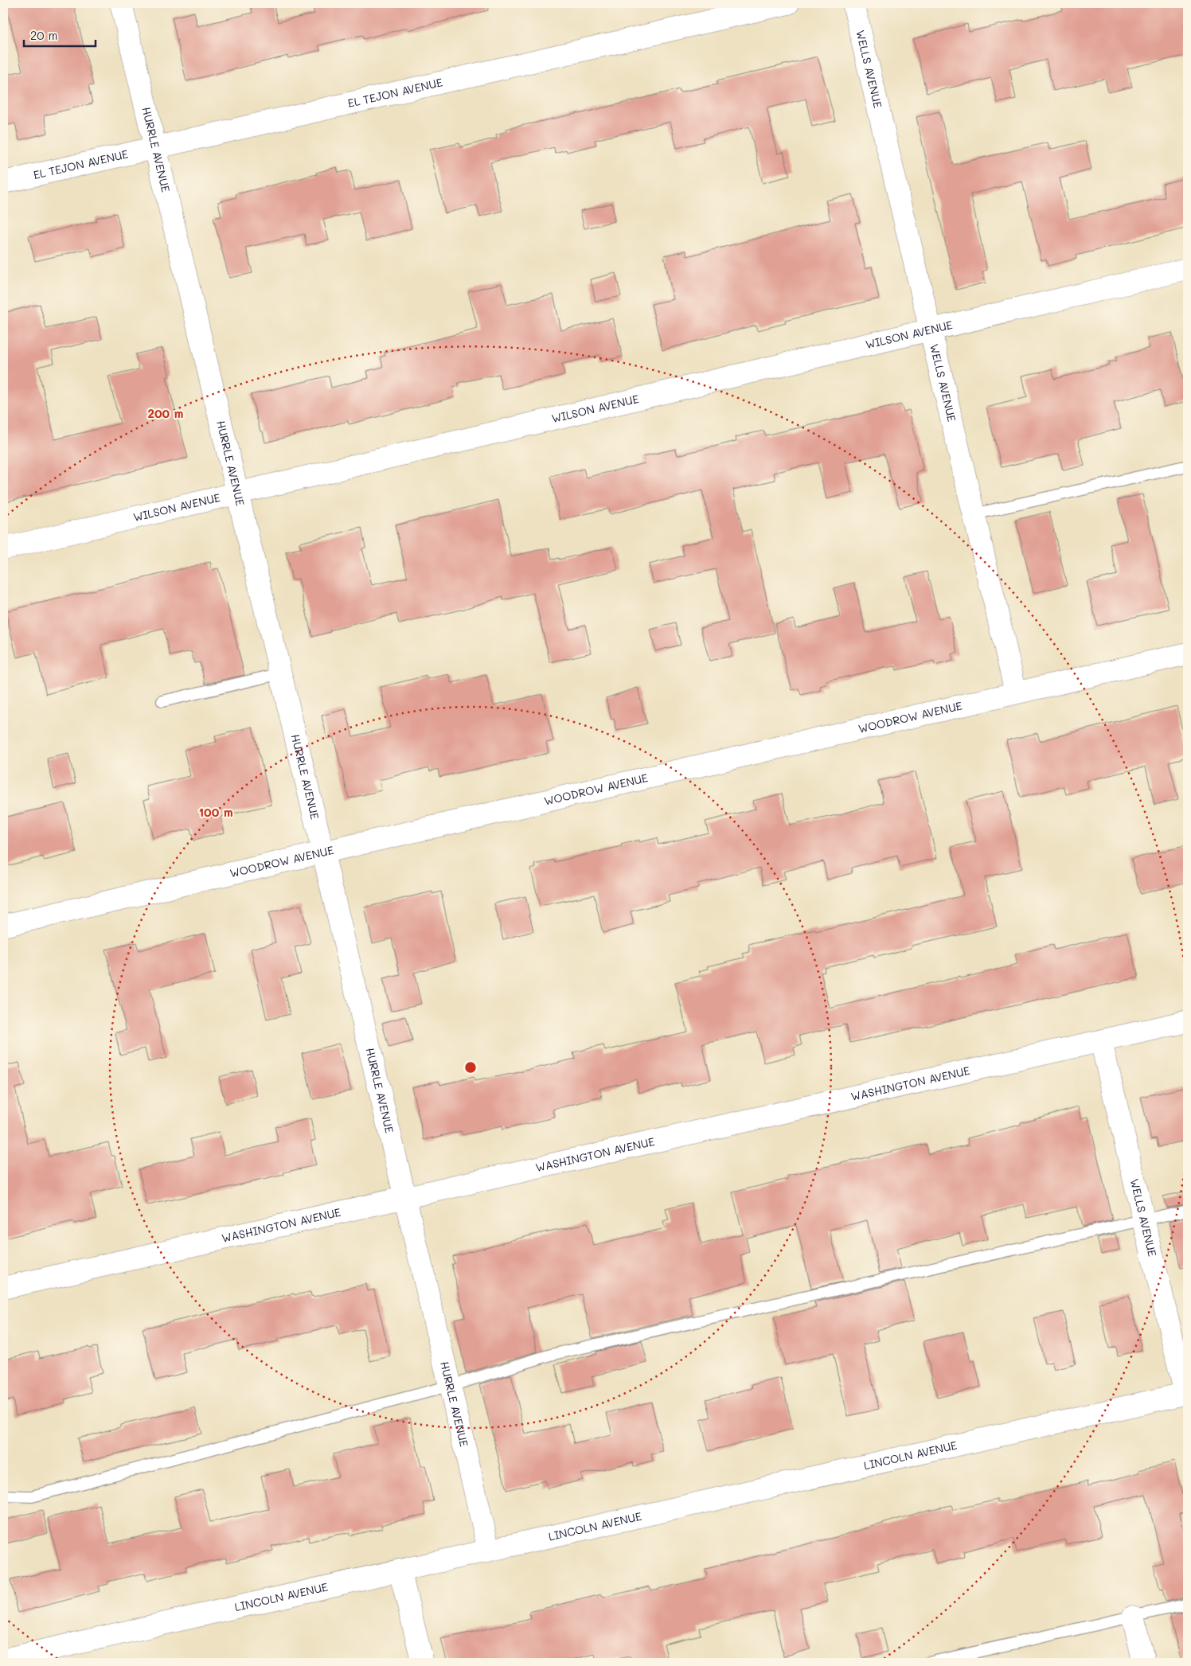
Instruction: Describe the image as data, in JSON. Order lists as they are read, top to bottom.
{
  "streets": {
    "street": [
      "WELLS AVENUE",
      "EL TEJON AVENUE",
      "HURRLE AVENUE",
      "WILSON AVENUE",
      "WOODROW AVENUE",
      "WASHINGTON AVENUE",
      "LINCOLN AVENUE"
    ]
  },
  "crossings": [
    ["WELLS AVENUE", "WILSON AVENUE"],
    ["WELLS AVENUE", "WOODROW AVENUE"],
    ["WELLS AVENUE", "WASHINGTON AVENUE"],
    ["WELLS AVENUE", "LINCOLN AVENUE"],
    ["EL TEJON AVENUE", "HURRLE AVENUE"],
    ["HURRLE AVENUE", "WILSON AVENUE"],
    ["HURRLE AVENUE", "WOODROW AVENUE"],
    ["HURRLE AVENUE", "WASHINGTON AVENUE"],
    ["HURRLE AVENUE", "LINCOLN AVENUE"]
  ],
  "scale_bar": "20 m",
  "rings": ["200 m", "100 m"]
}
